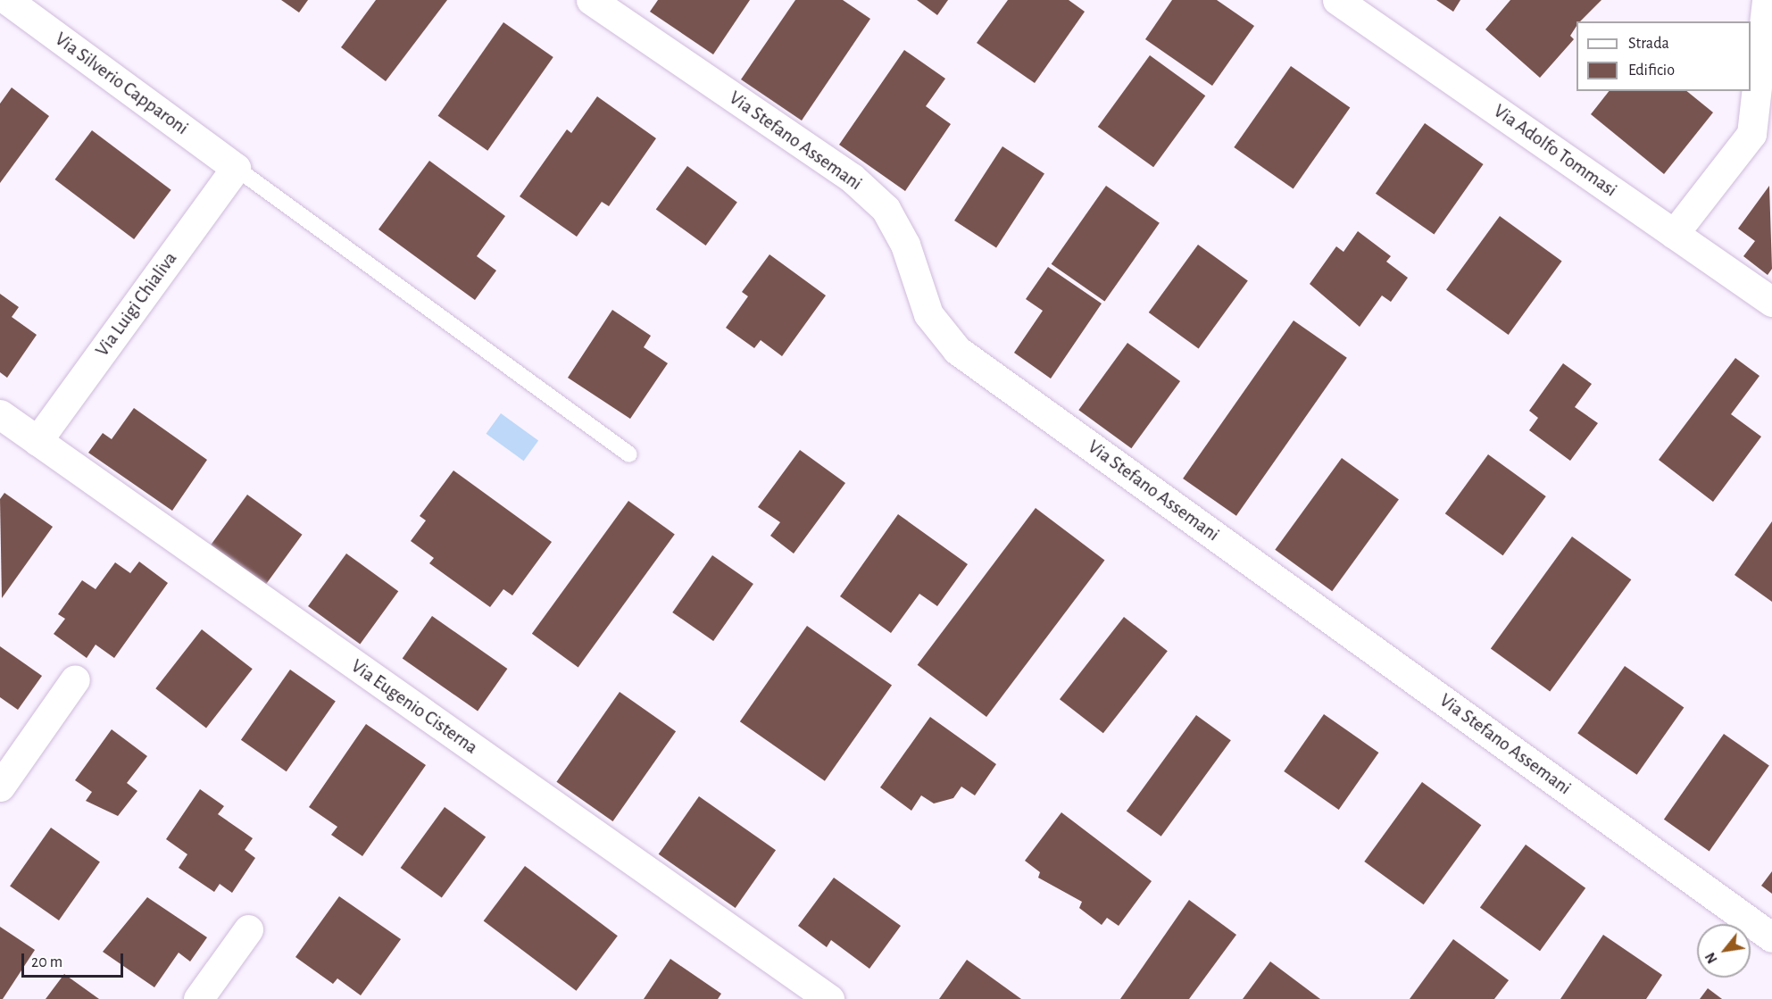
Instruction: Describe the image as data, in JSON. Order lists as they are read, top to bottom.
{
  "streets": {
    "street": [
      "Via Silverio Capparoni",
      "Via Stefano Assemani",
      "Via Adolfo Tommasi",
      "Via Luigi Chialiva",
      "Via Eugenio Cisterna"
    ]
  },
  "crossings": [
    ["Via Silverio Capparoni", "Via Luigi Chialiva"],
    ["Via Luigi Chialiva", "Via Eugenio Cisterna"]
  ],
  "legend": ["Strada", "Edificio"],
  "scale_bar": "20 m",
  "north": "bottom left"
}
